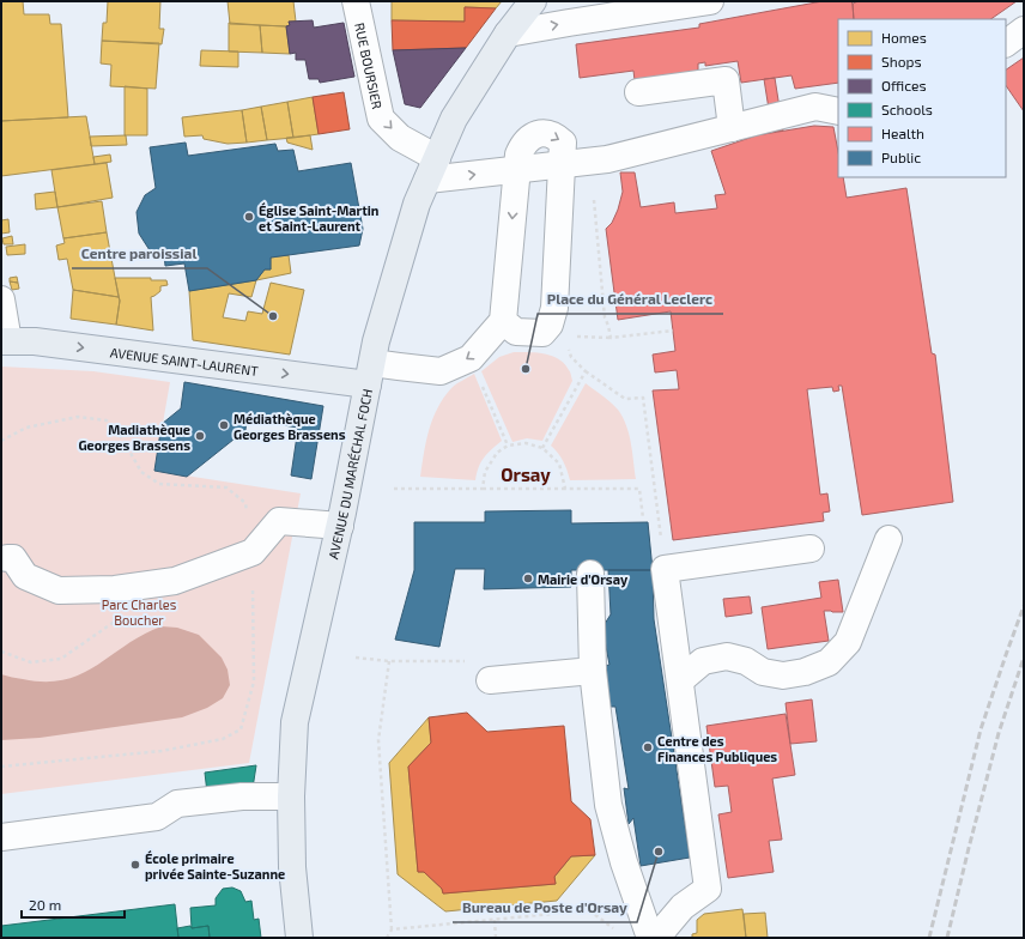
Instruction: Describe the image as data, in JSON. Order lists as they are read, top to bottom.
{
  "streets": {
    "main road": ["AVENUE SAINT-LAURENT", "AVENUE DU MARÉCHAL FOCH"],
    "street": ["RUE BOURSIER"]
  },
  "crossings": [
    ["RUE BOURSIER", "AVENUE DU MARÉCHAL FOCH"],
    ["AVENUE SAINT-LAURENT", "AVENUE DU MARÉCHAL FOCH"]
  ],
  "one_way": ["RUE BOURSIER", "AVENUE SAINT-LAURENT"],
  "districts": ["Orsay"],
  "parks": ["Parc Charles Boucher"],
  "places": [
    "Église Saint-Martin et Saint-Laurent",
    "Centre paroissial",
    "Place du Général Leclerc",
    "Médiathèque Georges Brassens",
    "Madiathèque Georges Brassens",
    "Mairie d'Orsay",
    "Centre des Finances Publiques",
    "Bureau de Poste d'Orsay",
    "École primaire privée Sainte-Suzanne"
  ],
  "legend": [
    "Homes",
    "Shops",
    "Offices",
    "Schools",
    "Health",
    "Public"
  ],
  "scale_bar": "20 m"
}
